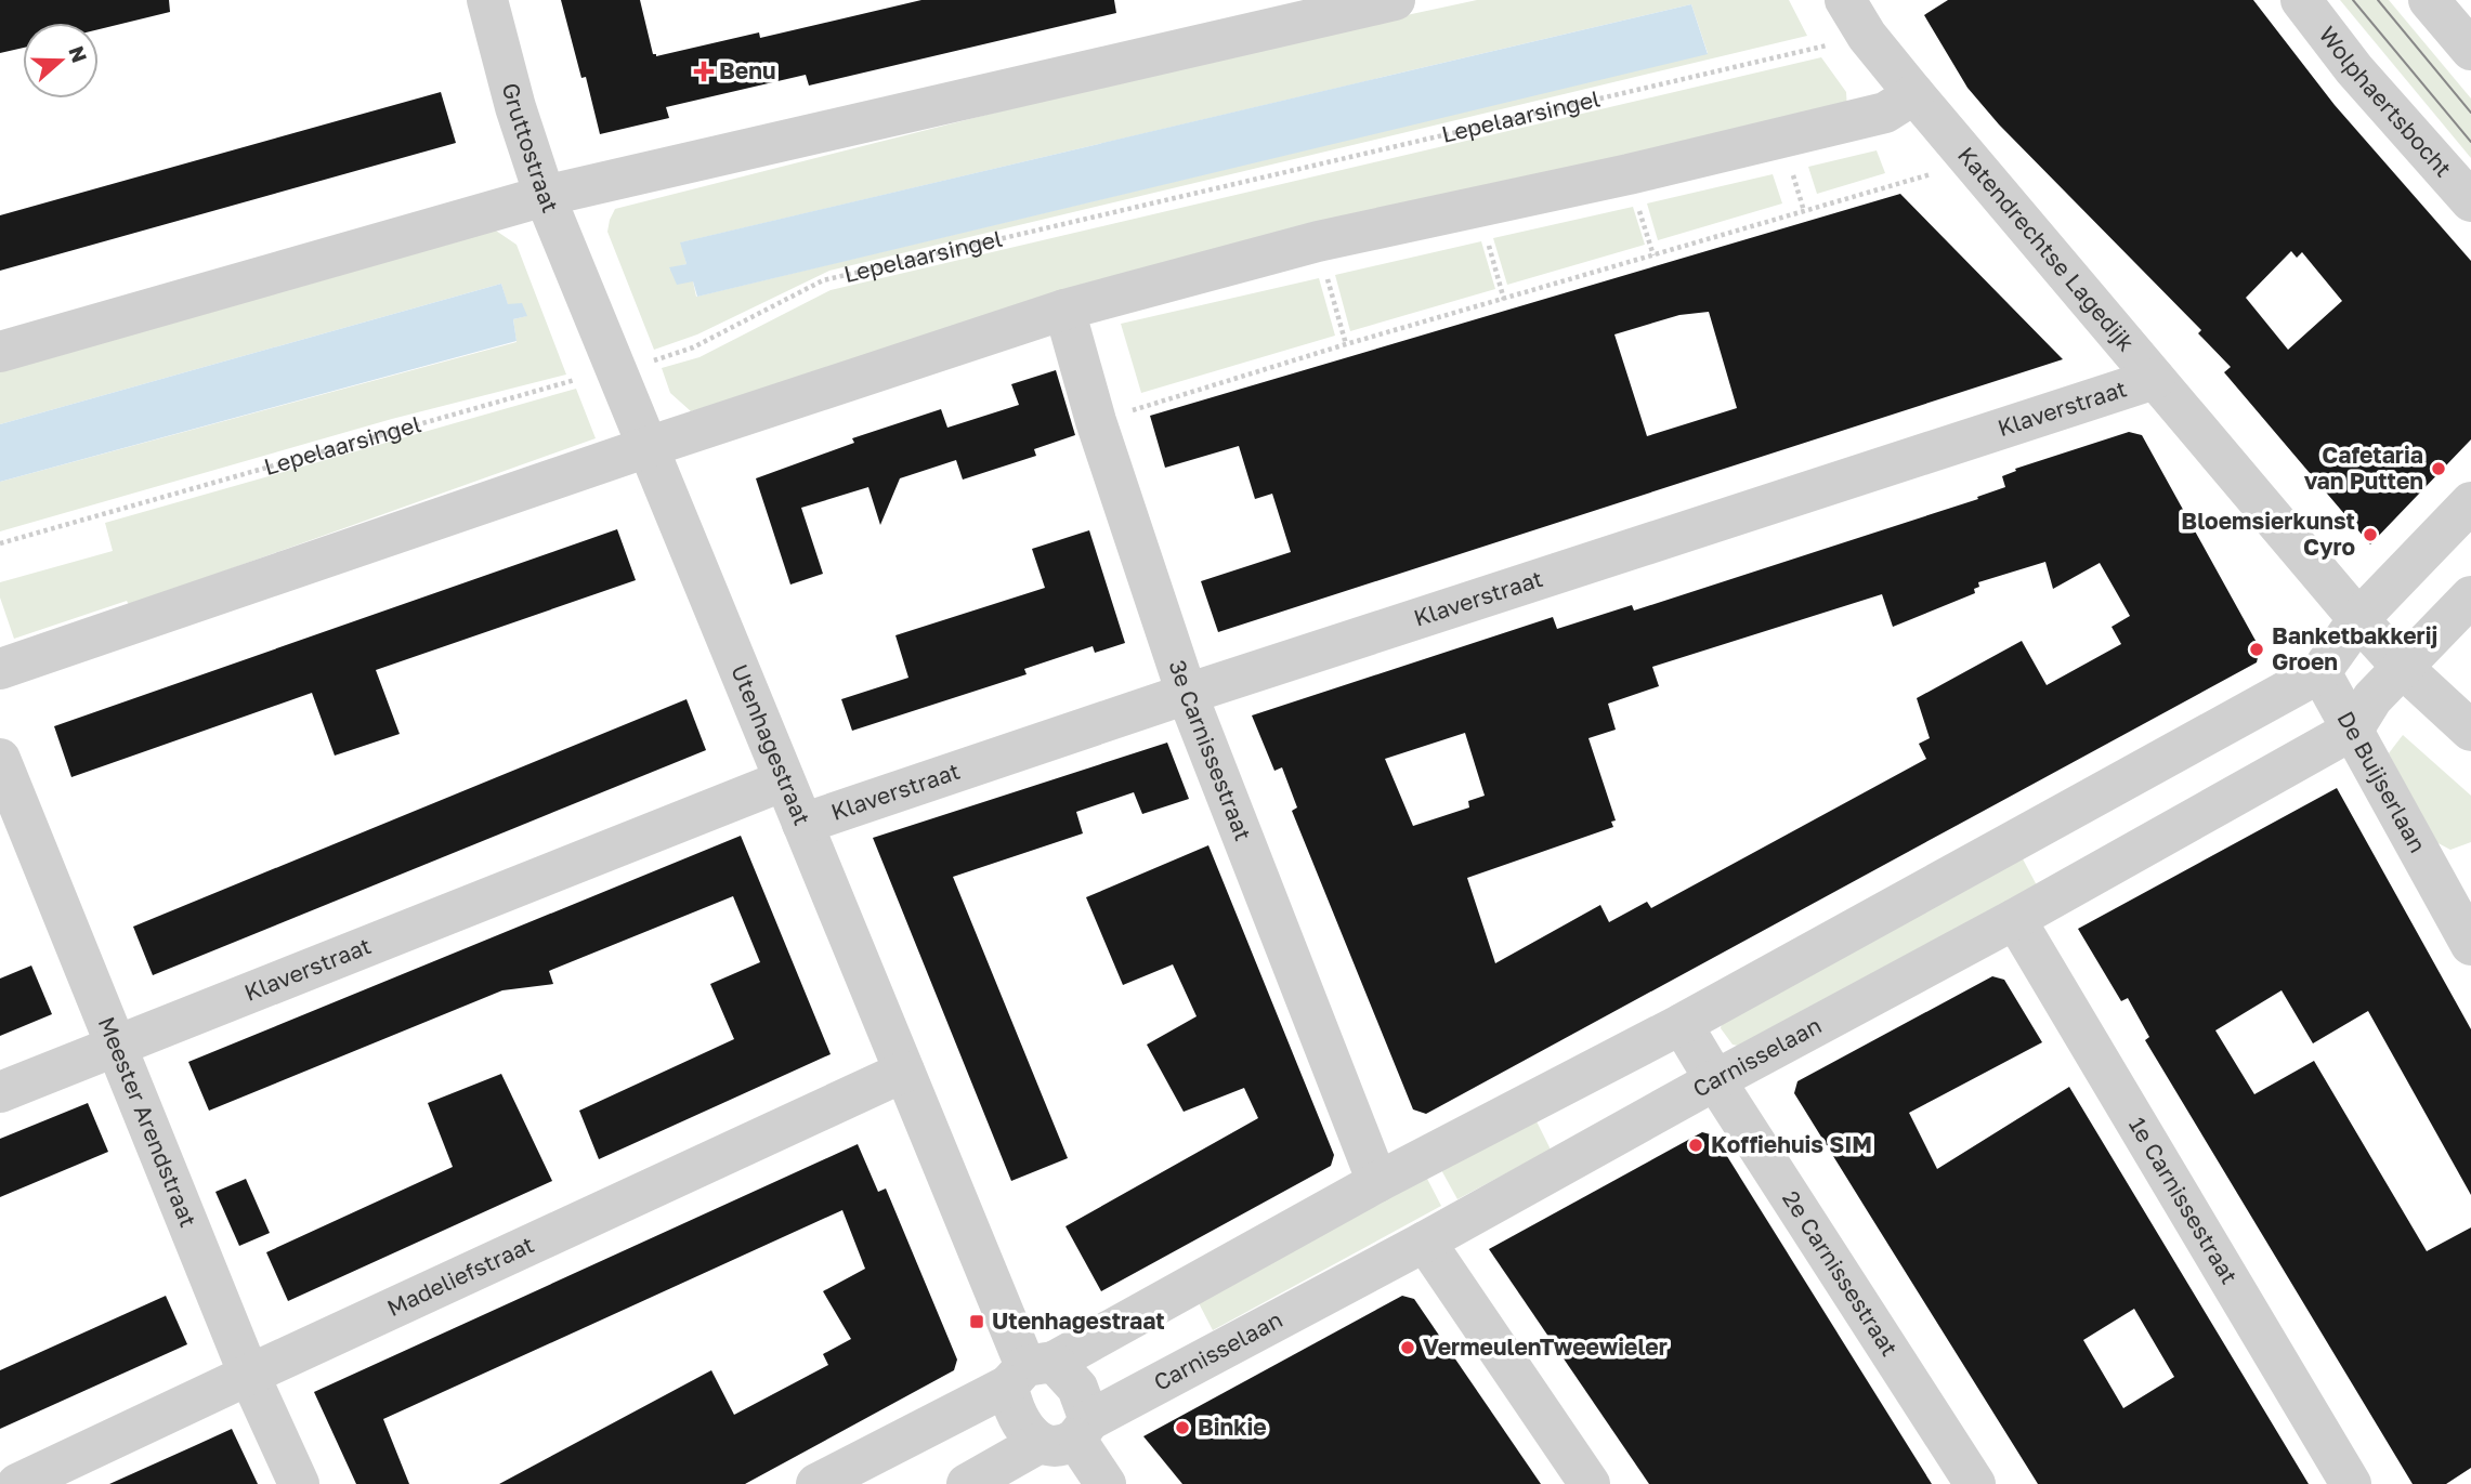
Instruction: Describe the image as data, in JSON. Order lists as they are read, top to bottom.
{
  "streets": {
    "street": [
      "Wolphaertsbocht",
      "Gruttostraat",
      "Katendrechtse Lagedijk",
      "Klaverstraat",
      "Utenhagestraat",
      "3e Carnissestraat",
      "De Buijserlaan",
      "Carnisselaan",
      "Meester Arendstraat",
      "1e Carnissestraat",
      "2e Carnissestraat",
      "Madeliefstraat"
    ],
    "path": ["Lepelaarsingel"]
  },
  "crossings": [
    ["Lepelaarsingel", "Katendrechtse Lagedijk"],
    ["Lepelaarsingel", "Utenhagestraat"],
    ["Gruttostraat", "Utenhagestraat"],
    ["Katendrechtse Lagedijk", "Klaverstraat"],
    ["Katendrechtse Lagedijk", "Carnisselaan"],
    ["Klaverstraat", "Utenhagestraat"],
    ["Klaverstraat", "3e Carnissestraat"],
    ["Klaverstraat", "Meester Arendstraat"],
    ["Utenhagestraat", "Madeliefstraat"],
    ["De Buijserlaan", "Carnisselaan"],
    ["Carnisselaan", "1e Carnissestraat"],
    ["Carnisselaan", "2e Carnissestraat"],
    ["Meester Arendstraat", "Madeliefstraat"]
  ],
  "places": {
    "health": ["Benu"],
    "other": [
      "Cafetaria van Putten",
      "Bloemsierkunst Cyro",
      "Banketbakkerij Groen",
      "Koffiehuis SIM",
      "VermeulenTweewieler",
      "Binkie"
    ],
    "transit": ["Utenhagestraat"]
  },
  "north": "right"
}
